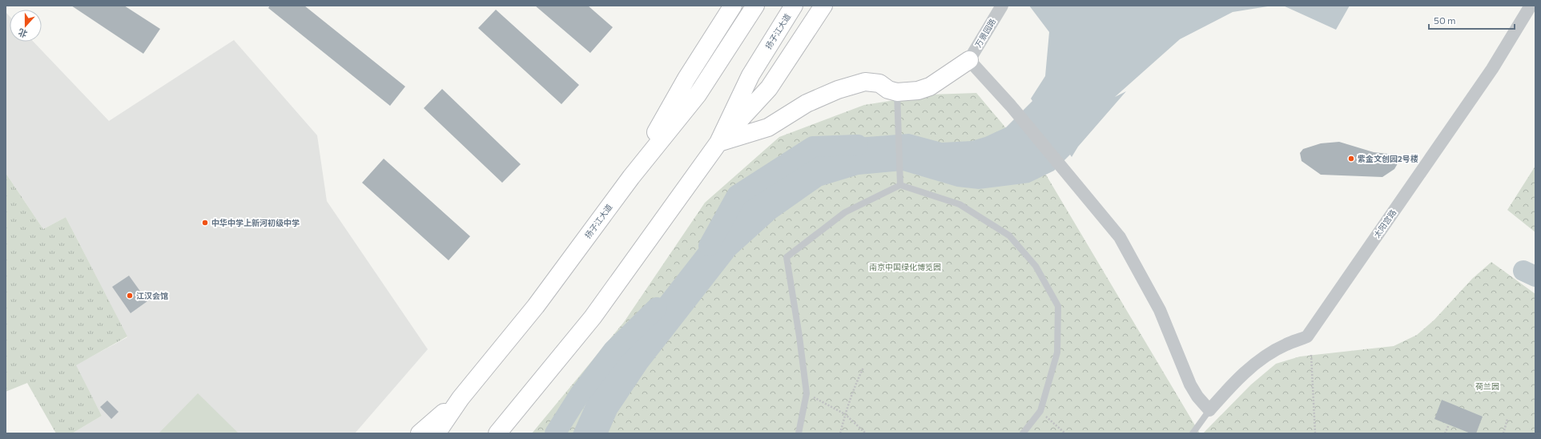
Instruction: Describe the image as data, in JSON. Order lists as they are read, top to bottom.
{
  "streets": {
    "highway": ["扬子江大道"],
    "street": ["万景园路", "太阳宫路"]
  },
  "parks": ["南京中国绿化博览园", "荷兰园"],
  "places": ["紫金文创园2号楼", "中华中学上新河初级中学", "江汉会馆"],
  "scale_bar": "50 m",
  "north": "bottom"
}
